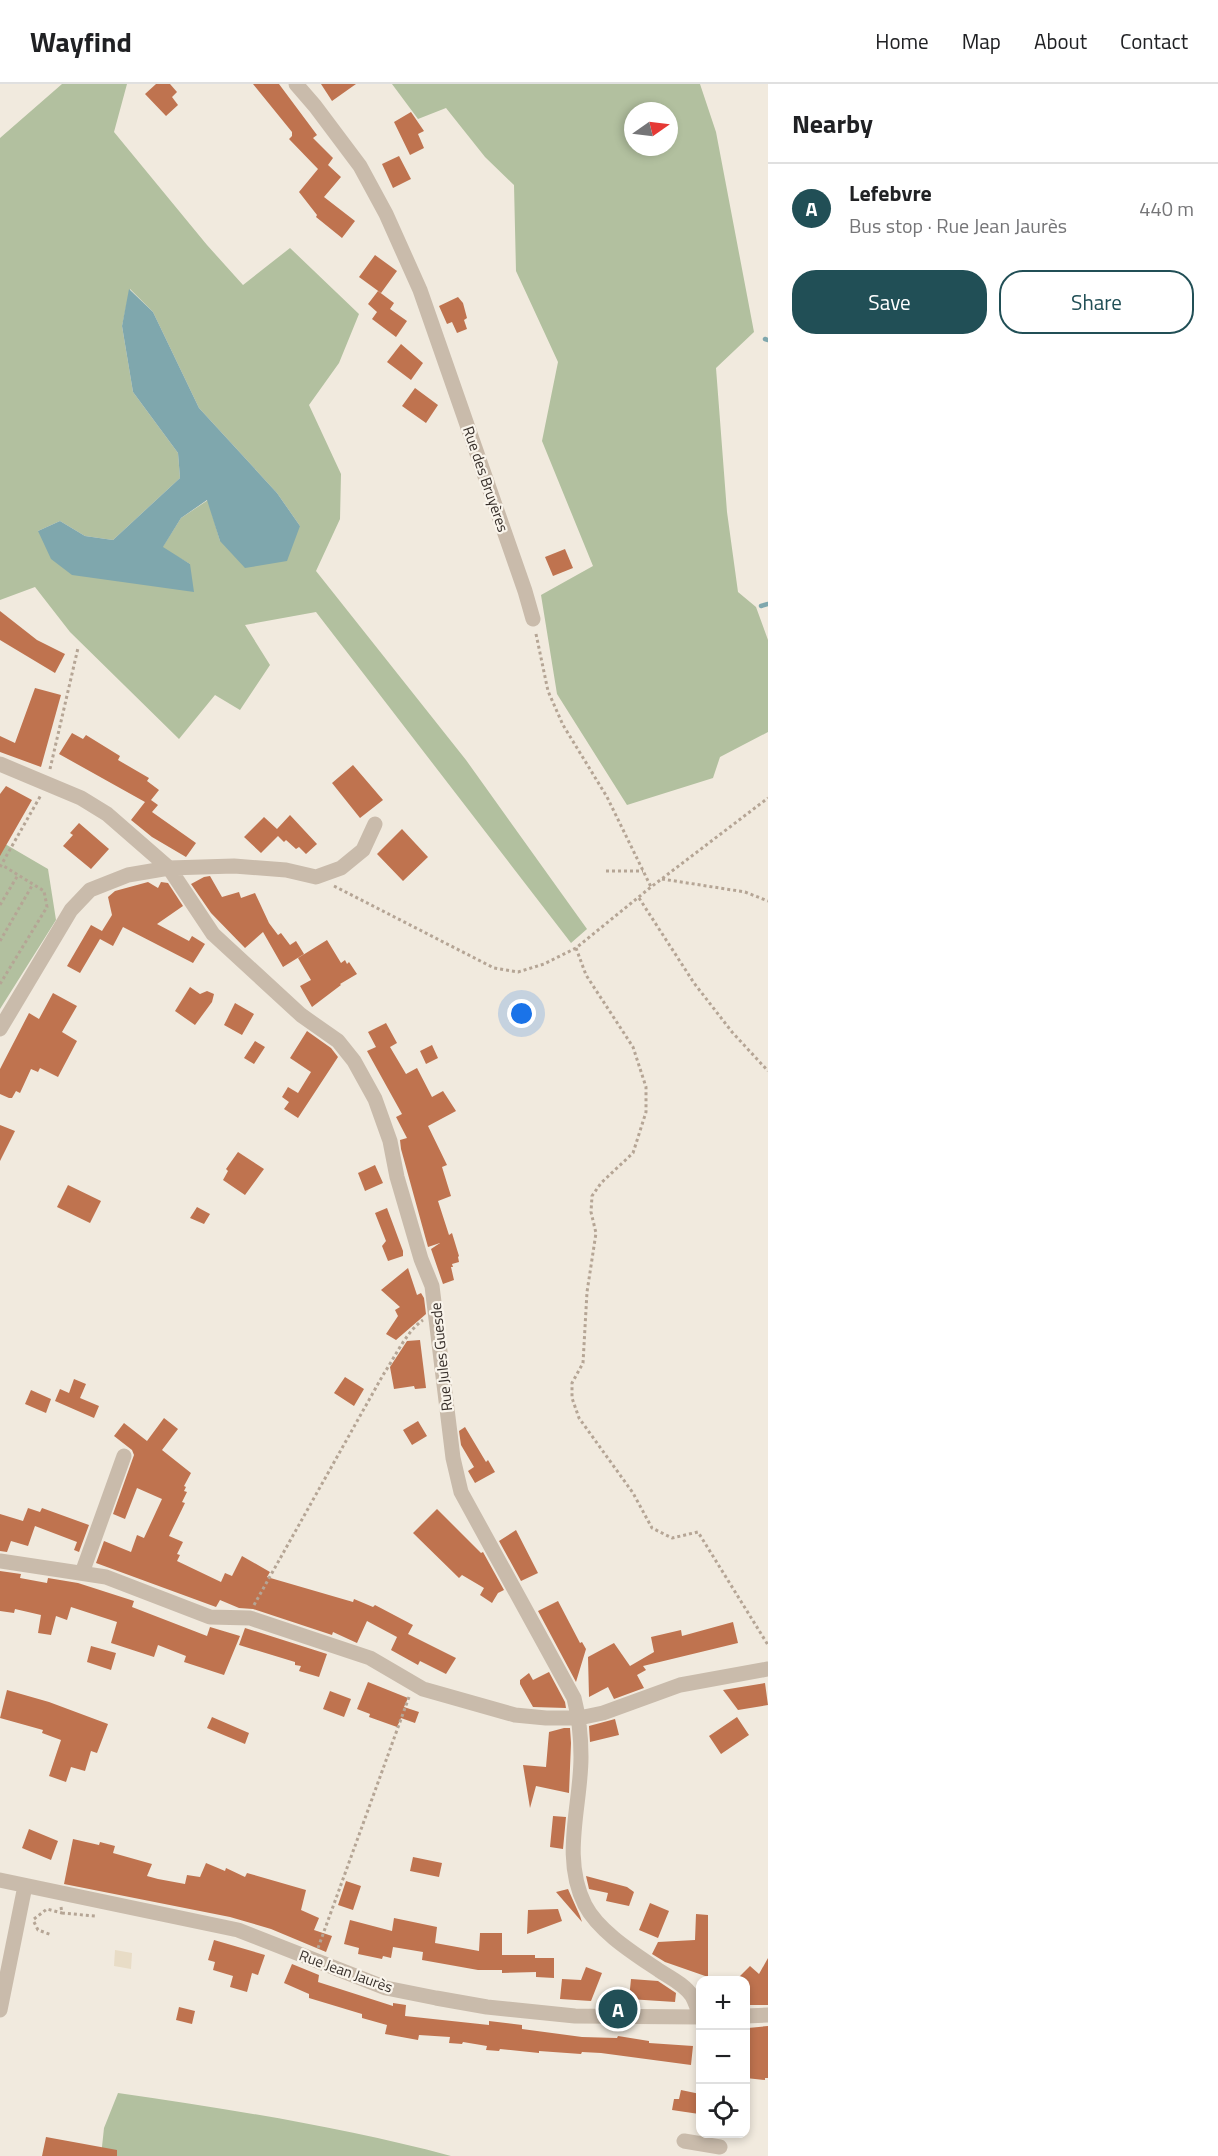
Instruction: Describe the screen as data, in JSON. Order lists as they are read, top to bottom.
{
  "streets": {
    "street": ["Rue des Bruyères", "Rue Jules Guesde", "Rue Jean Jaurès"]
  },
  "north": "right",
  "page": {
    "header": "Wayfind",
    "nav": [
      "Home",
      "Map",
      "About",
      "Contact"
    ],
    "heading": "Nearby",
    "list": [
      {
        "mark": "A",
        "name": "Lefebvre",
        "note": "Bus stop · Rue Jean Jaurès",
        "value": "440 m"
      }
    ],
    "buttons": ["Save", "Share"],
    "map_buttons": ["+", "−"],
    "pins": "A"
  }
}
